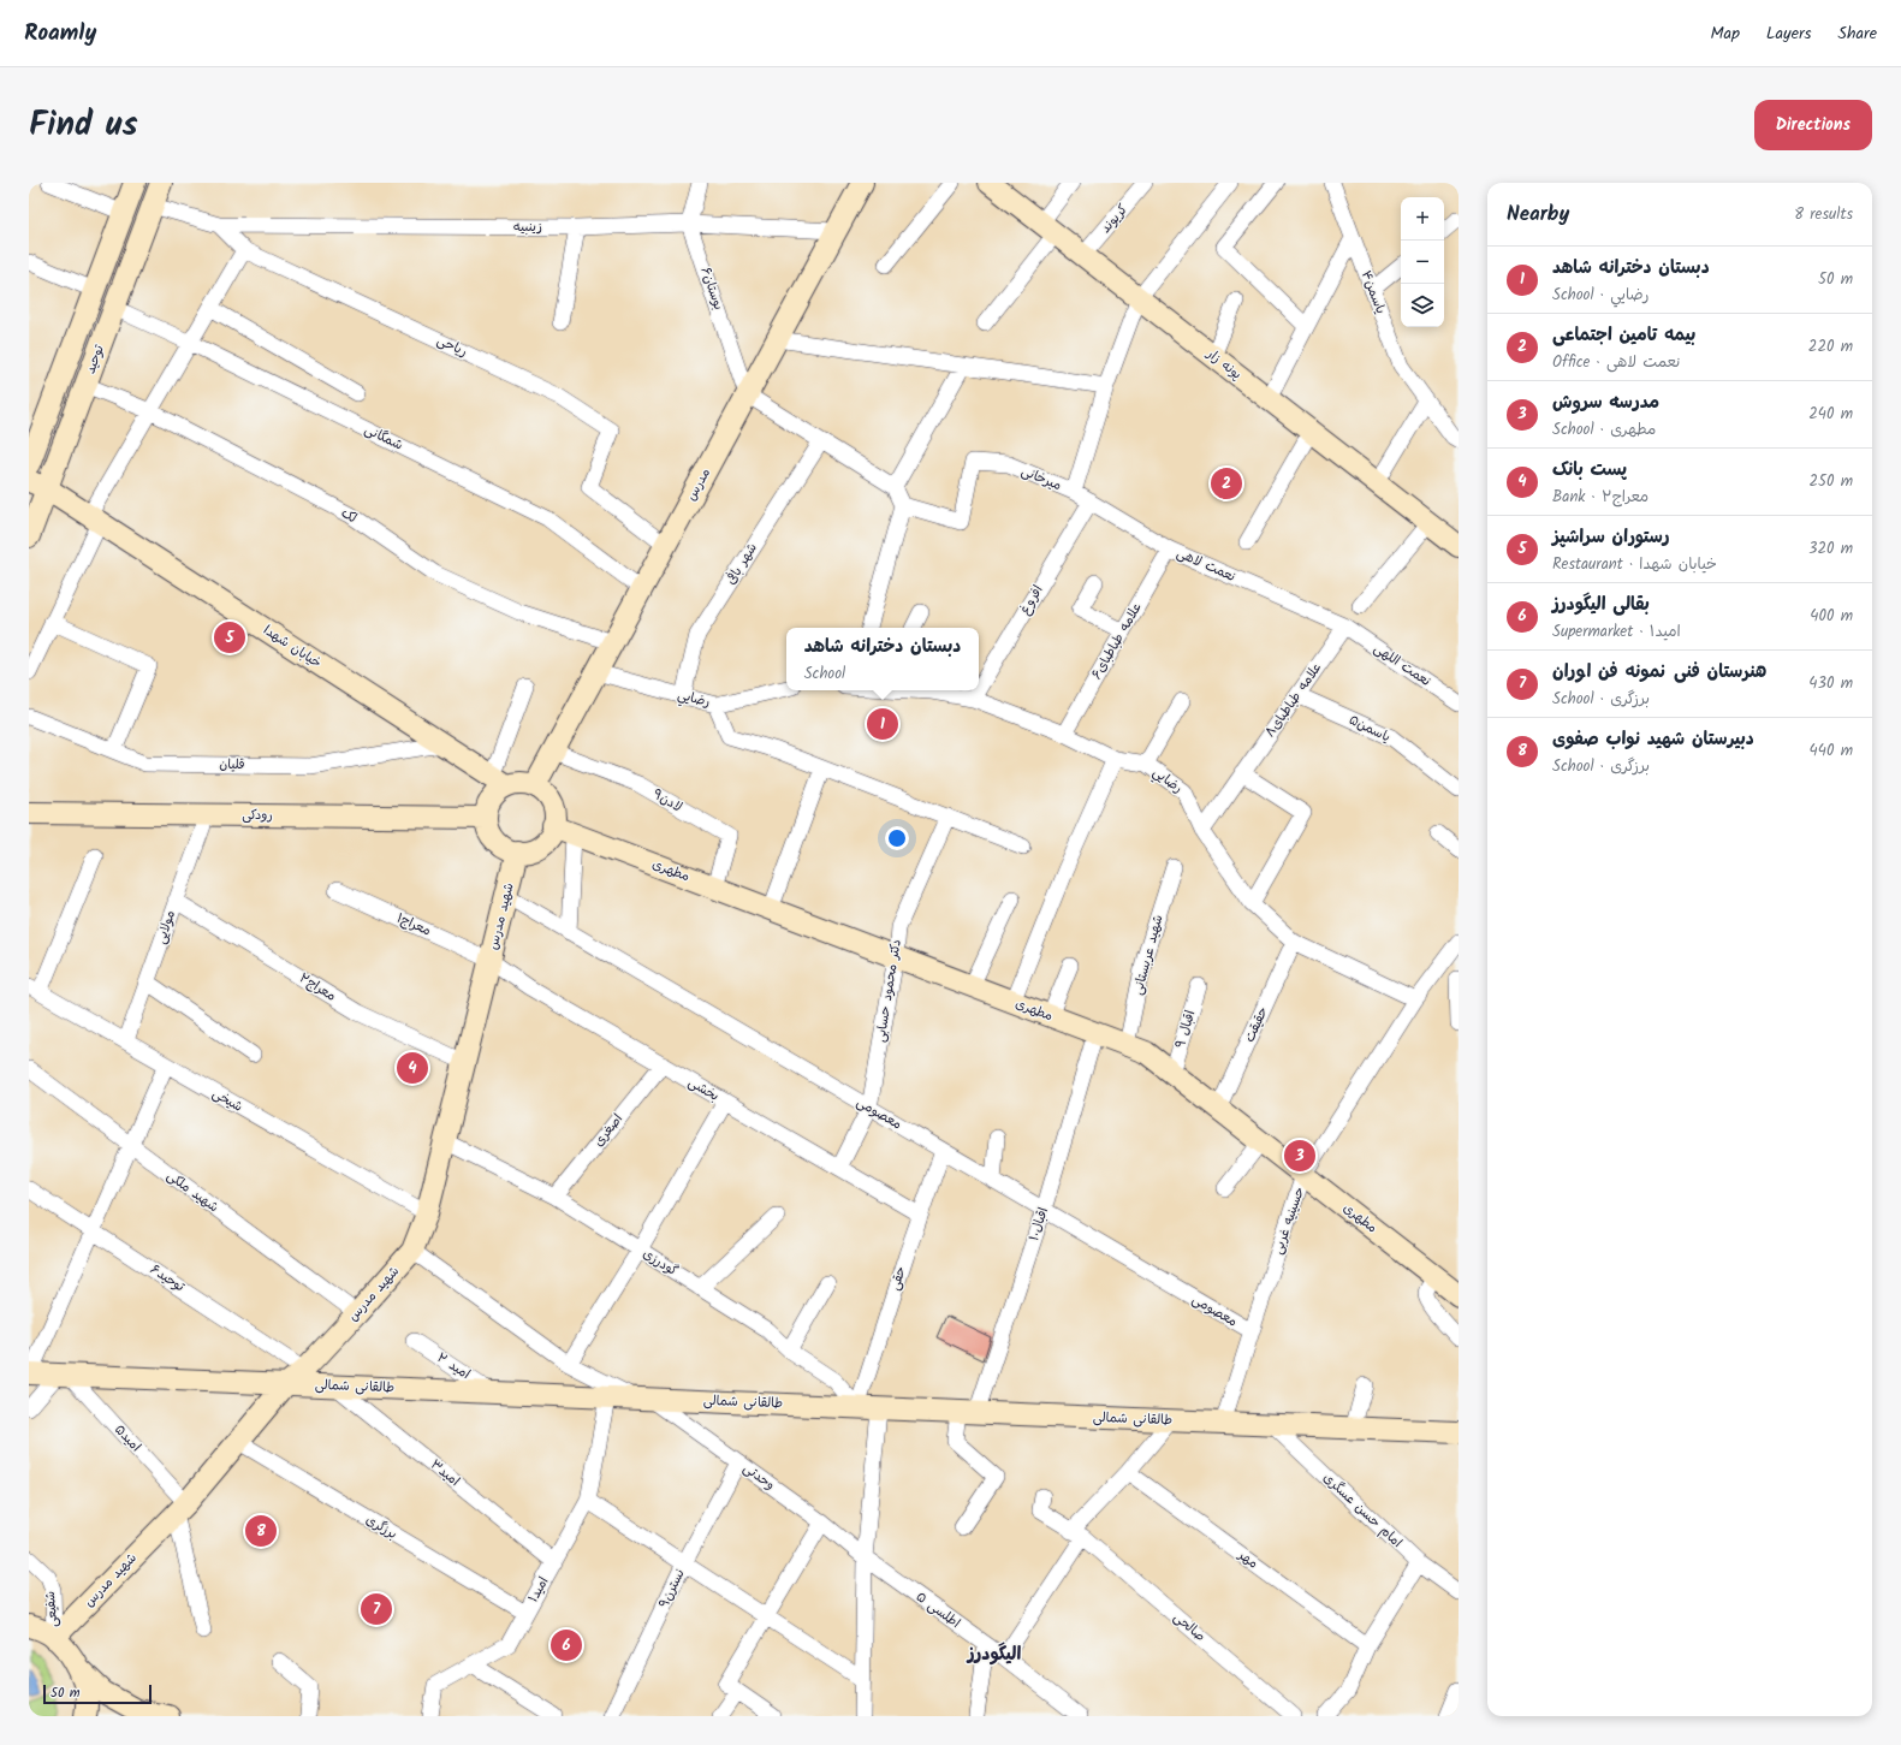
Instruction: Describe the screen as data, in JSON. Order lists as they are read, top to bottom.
{
  "streets": {
    "street": [
      "کریوند",
      "زینبیه",
      "بوستان۶",
      "یاسمن۴",
      "ریاحی",
      "توحید",
      "پونه زار",
      "شمگانی",
      "میرخانی",
      "مدرس",
      "لک",
      "شهر بافی",
      "نعمت لاهی",
      "افروغ",
      "علامه طباطبای۶",
      "خیابان شهدا",
      "نعمت اللهی",
      "رضایي",
      "علامه طباطبای۸",
      "یاسمن۵",
      "قلیان",
      "لادن۹",
      "رودکی",
      "مطهری",
      "شهید مدرس",
      "معراج۱",
      "مولایی",
      "شهید عربستانی",
      "معراج۲",
      "دکتر محمود حسابی",
      "حقیقت",
      "اقبال ۹",
      "بخشی",
      "شیخی",
      "معصومی",
      "اصغری",
      "شهید ملکی",
      "حسینیه غربی",
      "اقبال۱۰",
      "گودرزی",
      "توحید۶",
      "حقی",
      "امید ۲",
      "طالقانی شمالی",
      "امید۵",
      "امید۳",
      "وحدتی",
      "امام حسن عسگری",
      "برزگری",
      "مهر",
      "نسترن۹",
      "امید۱",
      "شفیعی",
      "اطلسی ۵",
      "صالحی"
    ]
  },
  "crossings": [
    ["کریوند", "پونه زار"],
    ["زینبیه", "بوستان۶"],
    ["زینبیه", "ریاحی"],
    ["زینبیه", "مدرس"],
    ["بوستان۶", "مدرس"],
    ["ریاحی", "توحید"],
    ["ریاحی", "مدرس"],
    ["توحید", "شمگانی"],
    ["توحید", "لک"],
    ["توحید", "خیابان شهدا"],
    ["پونه زار", "میرخانی"],
    ["شمگانی", "مدرس"],
    ["میرخانی", "نعمت لاهی"],
    ["مدرس", "لک"],
    ["مدرس", "خیابان شهدا"],
    ["مدرس", "رضایي"],
    ["مدرس", "لادن۹"],
    ["مدرس", "رودکی"],
    ["مدرس", "مطهری"],
    ["مدرس", "شهید مدرس"],
    ["شهر بافی", "رضایي"],
    ["نعمت لاهی", "افروغ"],
    ["نعمت لاهی", "علامه طباطبای۶"],
    ["نعمت لاهی", "نعمت اللهی"],
    ["نعمت لاهی", "علامه طباطبای۸"],
    ["افروغ", "رضایي"],
    ["علامه طباطبای۶", "رضایي"],
    ["خیابان شهدا", "قلیان"],
    ["خیابان شهدا", "رودکی"],
    ["خیابان شهدا", "مطهری"],
    ["خیابان شهدا", "شهید مدرس"],
    ["نعمت اللهی", "علامه طباطبای۸"],
    ["رضایي", "علامه طباطبای۸"],
    ["رضایي", "حقیقت"],
    ["رضایي", "حسینیه غربی"],
    ["علامه طباطبای۸", "یاسمن۵"],
    ["لادن۹", "مطهری"],
    ["رودکی", "مطهری"],
    ["رودکی", "شهید مدرس"],
    ["رودکی", "مولایی"],
    ["مطهری", "شهید مدرس"],
    ["مطهری", "شهید عربستانی"],
    ["مطهری", "دکتر محمود حسابی"],
    ["مطهری", "حقیقت"],
    ["مطهری", "اقبال ۹"],
    ["مطهری", "حسینیه غربی"],
    ["مطهری", "اقبال۱۰"],
    ["شهید مدرس", "معراج۱"],
    ["شهید مدرس", "معراج۲"],
    ["شهید مدرس", "بخشی"],
    ["شهید مدرس", "شیخی"],
    ["شهید مدرس", "معصومی"],
    ["شهید مدرس", "شهید ملکی"],
    ["شهید مدرس", "گودرزی"],
    ["شهید مدرس", "توحید۶"],
    ["شهید مدرس", "طالقانی شمالی"],
    ["شهید مدرس", "امید۵"],
    ["شهید مدرس", "وحدتی"],
    ["شهید مدرس", "برزگری"],
    ["شهید مدرس", "شفیعی"],
    ["معراج۱", "بخشی"],
    ["مولایی", "معراج۲"],
    ["مولایی", "شیخی"],
    ["دکتر محمود حسابی", "بخشی"],
    ["دکتر محمود حسابی", "معصومی"],
    ["بخشی", "اصغری"],
    ["بخشی", "حقی"],
    ["معصومی", "حسینیه غربی"],
    ["معصومی", "اقبال۱۰"],
    ["معصومی", "حقی"],
    ["اصغری", "گودرزی"],
    ["حسینیه غربی", "طالقانی شمالی"],
    ["اقبال۱۰", "طالقانی شمالی"],
    ["گودرزی", "حقی"],
    ["گودرزی", "طالقانی شمالی"],
    ["حقی", "طالقانی شمالی"],
    ["امید ۲", "طالقانی شمالی"],
    ["طالقانی شمالی", "امید۵"],
    ["طالقانی شمالی", "امید۳"],
    ["طالقانی شمالی", "وحدتی"],
    ["طالقانی شمالی", "امام حسن عسگری"],
    ["طالقانی شمالی", "امید۱"],
    ["امید۳", "امید۱"],
    ["وحدتی", "نسترن۹"],
    ["وحدتی", "اطلسی ۵"],
    ["برزگری", "امید۱"]
  ],
  "districts": ["الیگودرز"],
  "scale_bar": "50 m",
  "page": {
    "header": "Roamly",
    "nav": ["Map", "Layers", "Share"],
    "title": "Find us",
    "buttons": "Directions",
    "heading": ["Nearby", "8 results"],
    "map_buttons": ["+", "−"],
    "list": [
      {
        "mark": "1",
        "name": "دبستان دخترانه شاهد",
        "note": "School · رضایي",
        "value": "50 m"
      },
      {
        "mark": "2",
        "name": "بیمه تامین اجتماعی",
        "note": "Office · نعمت لاهی",
        "value": "220 m"
      },
      {
        "mark": "3",
        "name": "مدرسه سروش",
        "note": "School · مطهری",
        "value": "240 m"
      },
      {
        "mark": "4",
        "name": "پست بانک",
        "note": "Bank · معراج۲",
        "value": "250 m"
      },
      {
        "mark": "5",
        "name": "رستوران سراشپز",
        "note": "Restaurant · خیابان شهدا",
        "value": "320 m"
      },
      {
        "mark": "6",
        "name": "بقالی الیگودرز",
        "note": "Supermarket · امید۱",
        "value": "400 m"
      },
      {
        "mark": "7",
        "name": "هنرستان فنی نمونه فن اوران",
        "note": "School · برزگری",
        "value": "430 m"
      },
      {
        "mark": "8",
        "name": "دبیرستان شهید نواب صفوی",
        "note": "School · برزگری",
        "value": "440 m"
      }
    ],
    "pins": [
      "2",
      "5",
      "1",
      "4",
      "3",
      "8",
      "7",
      "6"
    ],
    "popup": ["دبستان دخترانه شاهد", "School"],
    "scale": "50 m"
  }
}
